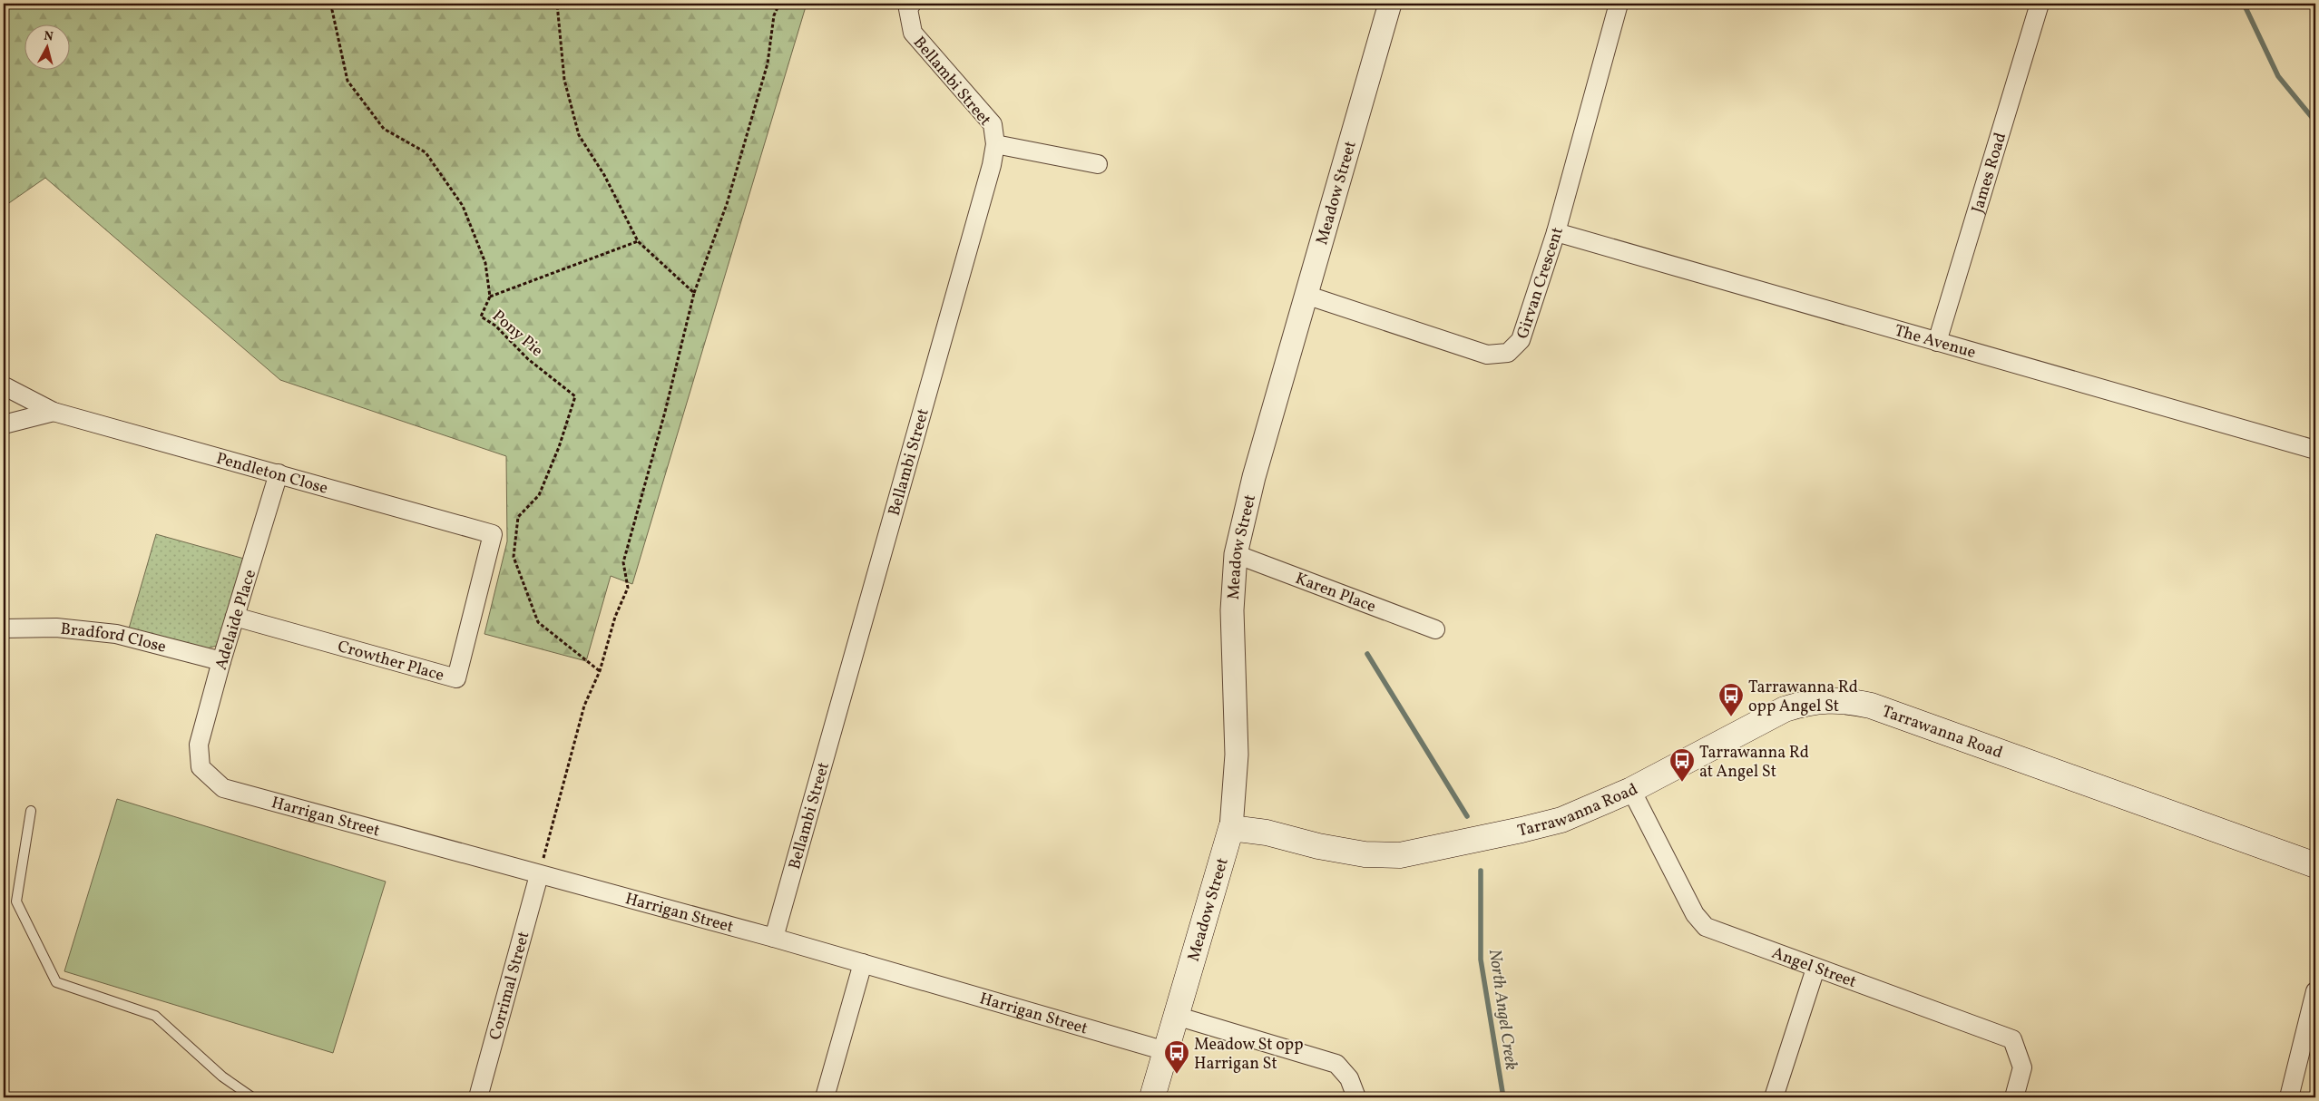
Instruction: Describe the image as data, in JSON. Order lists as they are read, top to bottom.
{
  "streets": {
    "main road": ["Meadow Street", "Tarrawanna Road"],
    "street": [
      "Bellambi Street",
      "James Road",
      "Girvan Crescent",
      "The Avenue",
      "Pendleton Close",
      "Karen Place",
      "Adelaide Place",
      "Bradford Close",
      "Crowther Place",
      "Harrigan Street",
      "Angel Street",
      "Corrimal Street"
    ],
    "path": ["Pony Pie"]
  },
  "crossings": [
    ["Bellambi Street", "Harrigan Street"],
    ["James Road", "The Avenue"],
    ["Meadow Street", "Girvan Crescent"],
    ["Meadow Street", "Karen Place"],
    ["Meadow Street", "Tarrawanna Road"],
    ["Meadow Street", "Harrigan Street"],
    ["Girvan Crescent", "The Avenue"],
    ["Pendleton Close", "Adelaide Place"],
    ["Pendleton Close", "Crowther Place"],
    ["Adelaide Place", "Bradford Close"],
    ["Adelaide Place", "Crowther Place"],
    ["Adelaide Place", "Harrigan Street"],
    ["Tarrawanna Road", "Angel Street"],
    ["Harrigan Street", "Corrimal Street"]
  ],
  "water": ["North Angel Creek"],
  "places": {
    "bus stop": ["Tarrawanna Rd opp Angel St", "Tarrawanna Rd at Angel St", "Meadow St opp Harrigan St"]
  },
  "north": "top"
}
